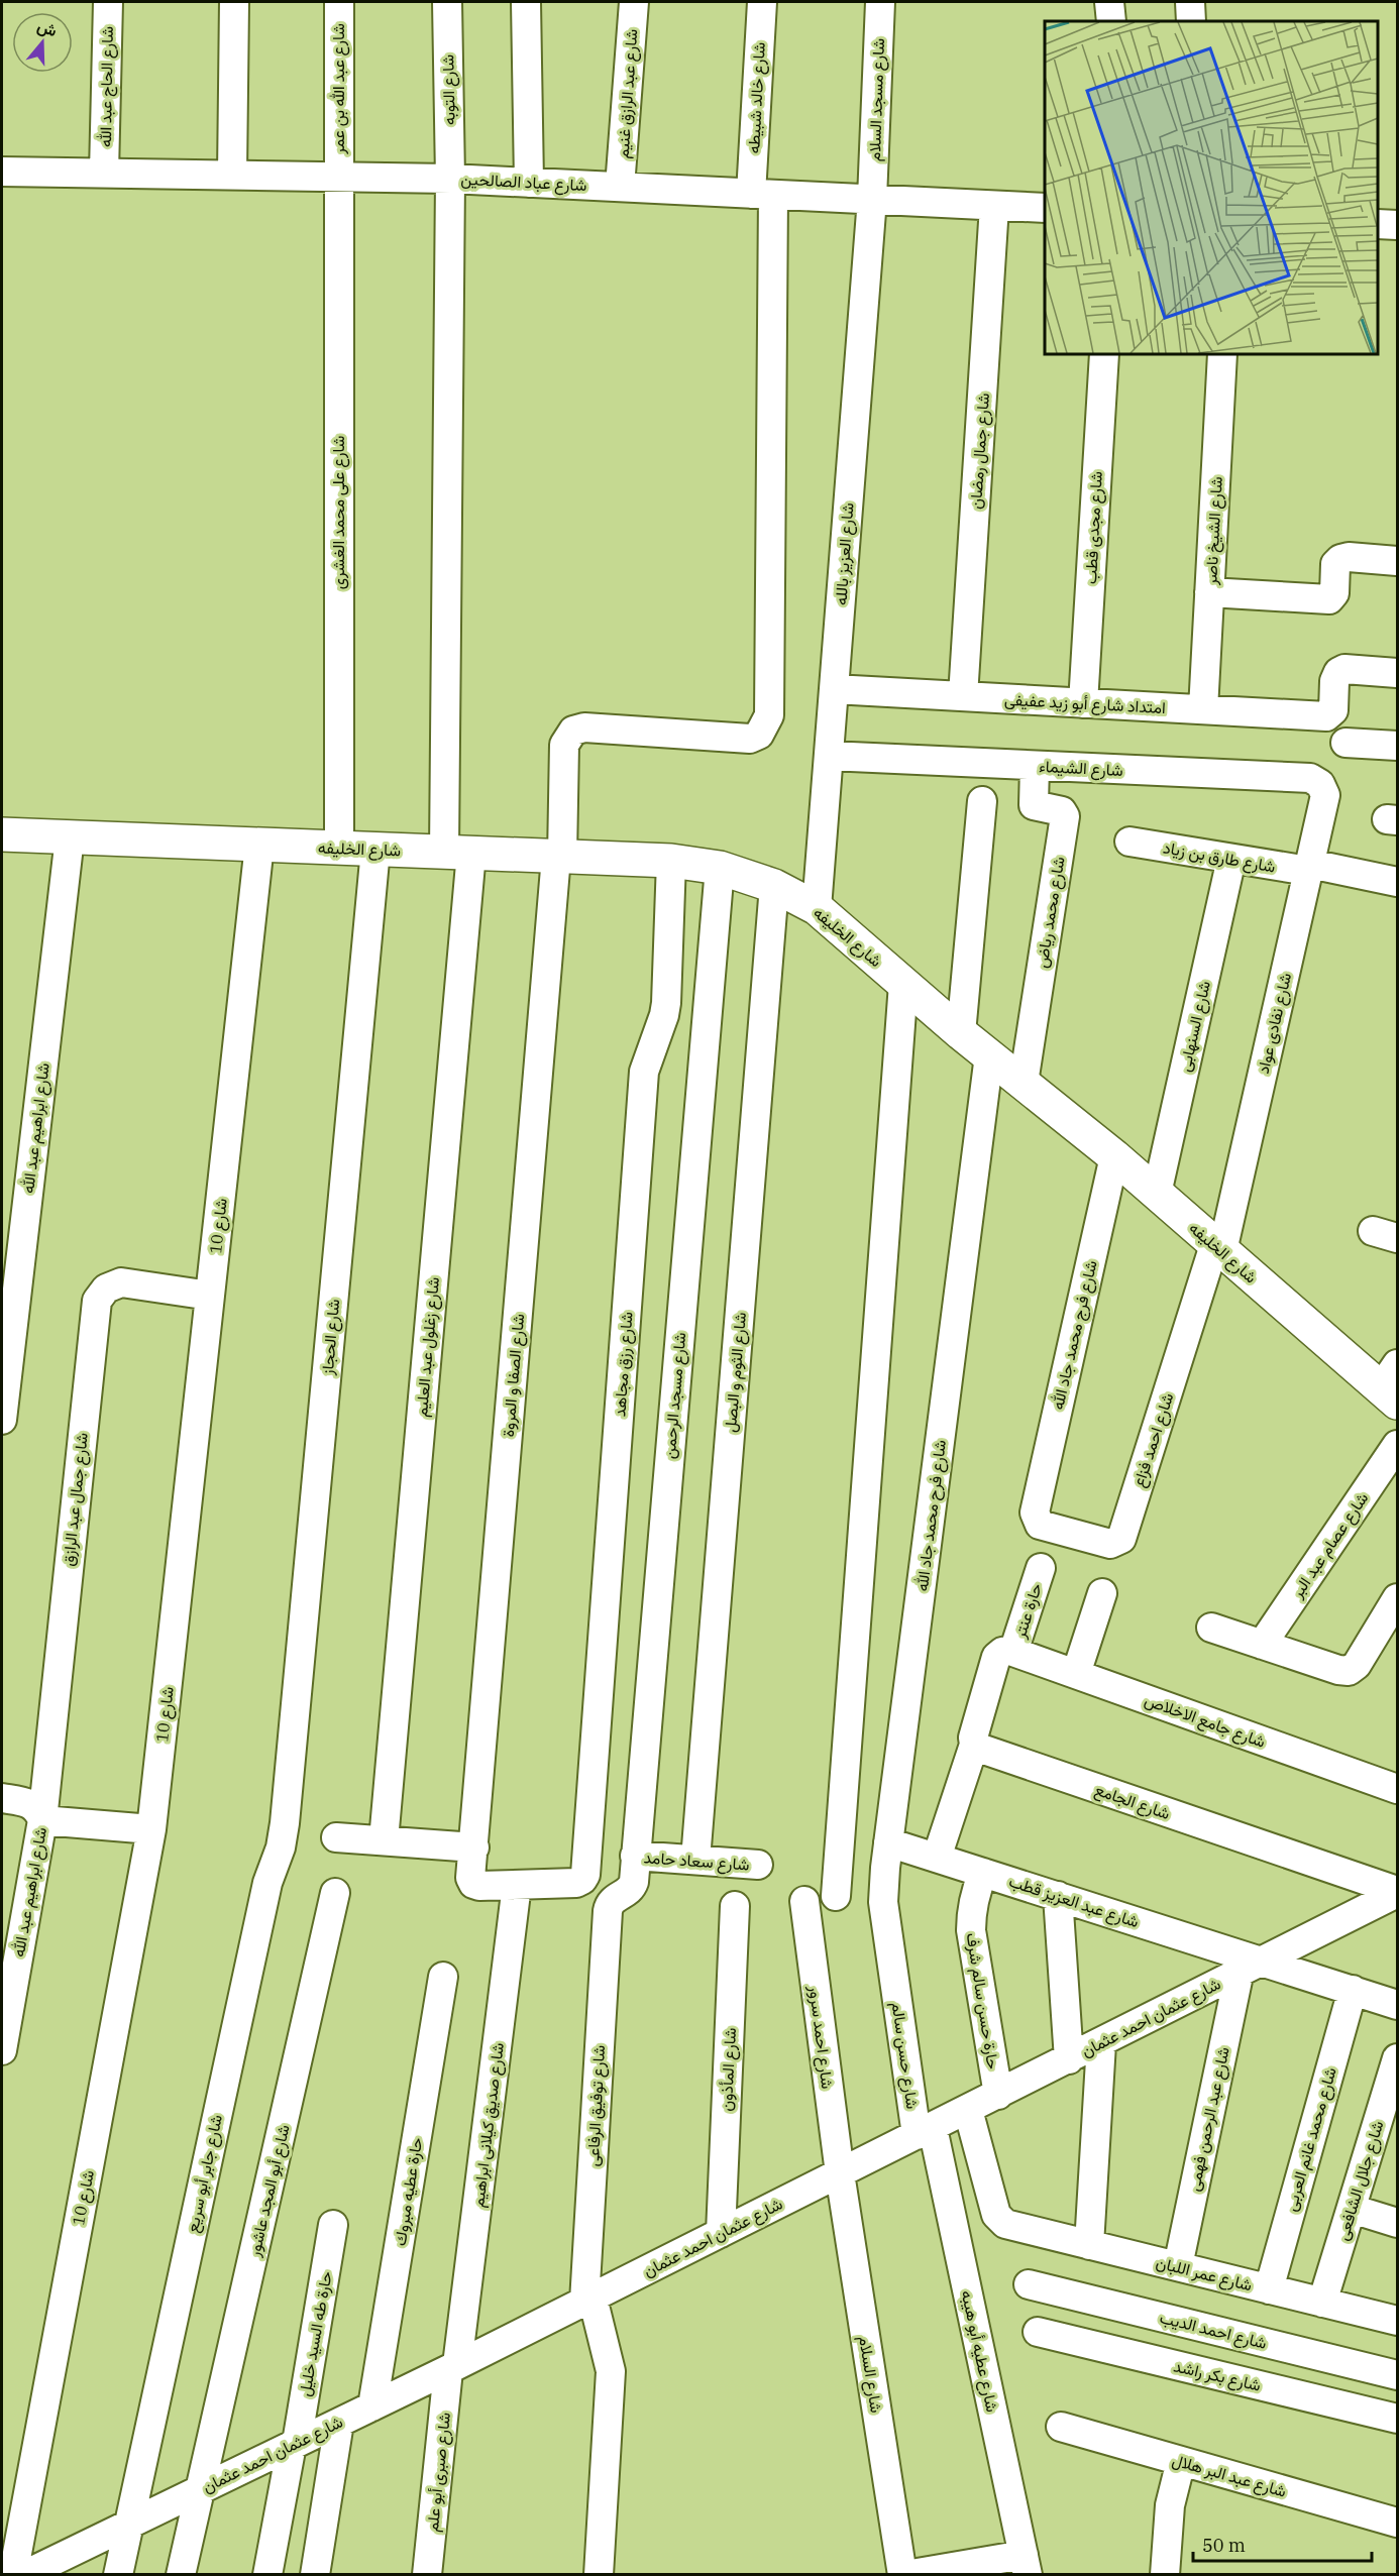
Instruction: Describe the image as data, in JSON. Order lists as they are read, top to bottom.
{
  "streets": {
    "main road": ["شارع الخليفه"],
    "street": [
      "شارع الحاج عبد الله",
      "شارع عبد الله بن عمر",
      "شارع التوبه",
      "شارع عبد الرازق غنيم",
      "شارع خالد شبيطه",
      "شارع مسجد السلام",
      "شارع عباد الصالحين",
      "شارع جمال رمضان",
      "شارع على محمد الغشرى",
      "شارع مجدى قطب",
      "شارع الشيخ ناصر",
      "شارع العزيز بالله",
      "امتداد شارع أبو زيد عفيفى",
      "شارع الشيماء",
      "شارع طارق بن زياد",
      "شارع محمد رياض",
      "شارع نفادى عواد",
      "شارع السنهابى",
      "شارع ابراهيم عبد الله",
      "شارع 10",
      "شارع فرج محمد جاد الله",
      "شارع الحجاز",
      "شارع زغلول عبد العليم",
      "شارع رزق مجاهد",
      "شارع الثوم و البصل",
      "شارع الصفا و المروة",
      "شارع مسجد الرحمن",
      "شارع احمد فزاع",
      "شارع جمال عبد الرازق",
      "شارع فرح محمد جاد الله",
      "شارع عصام عبد البر",
      "حارة عنتر",
      "شارع جامع الاخلاص",
      "شارع الجامع",
      "شارع سعاد حامد",
      "شارع عبد العزيز قطب",
      "حارة حسن سالم شرف",
      "شارع عثمان احمد عثمان",
      "شارع احمد سرور",
      "شارع حسن سالم",
      "شارع المأذون",
      "شارع توفيق الرفاعى",
      "شارع عبد الرحمن فهمى",
      "شارع صديق كيلانى ابراهيم",
      "شارع محمد غانم العربى",
      "شارع جابر أبو سريع",
      "شارع جلال الشافعى",
      "شارع أبو المجد عاشور",
      "حارة عطيه مبروك",
      "شارع عمر اللبان",
      "شارع احمد الديب",
      "حارة طه السيد خليل",
      "شارع عطيه أبو هيبه",
      "شارع السلام",
      "شارع بكر راشد",
      "شارع صبرى أبو علم",
      "شارع عبد البر هلال"
    ]
  },
  "crossings": [
    ["شارع الحاج عبد الله", "شارع عباد الصالحين"],
    ["شارع عبد الله بن عمر", "شارع عباد الصالحين"],
    ["شارع عبد الله بن عمر", "شارع على محمد الغشرى"],
    ["شارع التوبه", "شارع عباد الصالحين"],
    ["شارع التوبه", "شارع الخليفه"],
    ["شارع التوبه", "شارع زغلول عبد العليم"],
    ["شارع عبد الرازق غنيم", "شارع عباد الصالحين"],
    ["شارع خالد شبيطه", "شارع عباد الصالحين"],
    ["شارع خالد شبيطه", "شارع الخليفه"],
    ["شارع خالد شبيطه", "شارع الصفا و المروة"],
    ["شارع مسجد السلام", "شارع عباد الصالحين"],
    ["شارع مسجد السلام", "شارع العزيز بالله"],
    ["شارع عباد الصالحين", "شارع جمال رمضان"],
    ["شارع عباد الصالحين", "شارع على محمد الغشرى"],
    ["شارع عباد الصالحين", "شارع العزيز بالله"],
    ["شارع جمال رمضان", "امتداد شارع أبو زيد عفيفى"],
    ["شارع على محمد الغشرى", "شارع الخليفه"],
    ["شارع مجدى قطب", "امتداد شارع أبو زيد عفيفى"],
    ["شارع الشيخ ناصر", "امتداد شارع أبو زيد عفيفى"],
    ["شارع العزيز بالله", "امتداد شارع أبو زيد عفيفى"],
    ["شارع العزيز بالله", "شارع الشيماء"],
    ["شارع العزيز بالله", "شارع الخليفه"],
    ["شارع الشيماء", "شارع محمد رياض"],
    ["شارع الشيماء", "شارع نفادى عواد"],
    ["شارع الخليفه", "شارع محمد رياض"],
    ["شارع الخليفه", "شارع نفادى عواد"],
    ["شارع الخليفه", "شارع السنهابى"],
    ["شارع الخليفه", "شارع ابراهيم عبد الله"],
    ["شارع الخليفه", "شارع 10"],
    ["شارع الخليفه", "شارع فرج محمد جاد الله"],
    ["شارع الخليفه", "شارع الحجاز"],
    ["شارع الخليفه", "شارع زغلول عبد العليم"],
    ["شارع الخليفه", "شارع رزق مجاهد"],
    ["شارع الخليفه", "شارع الثوم و البصل"],
    ["شارع الخليفه", "شارع الصفا و المروة"],
    ["شارع الخليفه", "شارع مسجد الرحمن"],
    ["شارع الخليفه", "شارع احمد فزاع"],
    ["شارع الخليفه", "شارع فرح محمد جاد الله"],
    ["شارع طارق بن زياد", "شارع نفادى عواد"],
    ["شارع طارق بن زياد", "شارع السنهابى"],
    ["شارع نفادى عواد", "شارع احمد فزاع"],
    ["شارع ابراهيم عبد الله", "شارع جمال عبد الرازق"],
    ["شارع 10", "شارع جمال عبد الرازق"],
    ["شارع فرج محمد جاد الله", "شارع احمد فزاع"],
    ["شارع الحجاز", "شارع جابر أبو سريع"],
    ["شارع رزق مجاهد", "شارع الصفا و المروة"],
    ["شارع رزق مجاهد", "شارع صديق كيلانى ابراهيم"],
    ["شارع الثوم و البصل", "شارع سعاد حامد"],
    ["شارع الصفا و المروة", "شارع صديق كيلانى ابراهيم"],
    ["شارع مسجد الرحمن", "شارع سعاد حامد"],
    ["شارع مسجد الرحمن", "شارع توفيق الرفاعى"],
    ["شارع فرح محمد جاد الله", "شارع عبد العزيز قطب"],
    ["شارع فرح محمد جاد الله", "شارع حسن سالم"],
    ["حارة عنتر", "شارع جامع الاخلاص"],
    ["شارع الجامع", "شارع عثمان احمد عثمان"],
    ["شارع عبد العزيز قطب", "حارة حسن سالم شرف"],
    ["شارع عبد العزيز قطب", "شارع عثمان احمد عثمان"],
    ["شارع عبد العزيز قطب", "شارع عبد الرحمن فهمى"],
    ["شارع عبد العزيز قطب", "شارع محمد غانم العربى"],
    ["حارة حسن سالم شرف", "شارع عثمان احمد عثمان"],
    ["شارع عثمان احمد عثمان", "شارع احمد سرور"],
    ["شارع عثمان احمد عثمان", "شارع حسن سالم"],
    ["شارع عثمان احمد عثمان", "شارع المأذون"],
    ["شارع عثمان احمد عثمان", "شارع توفيق الرفاعى"],
    ["شارع عثمان احمد عثمان", "شارع عبد الرحمن فهمى"],
    ["شارع عثمان احمد عثمان", "شارع صديق كيلانى ابراهيم"],
    ["شارع عثمان احمد عثمان", "شارع جابر أبو سريع"],
    ["شارع عثمان احمد عثمان", "شارع أبو المجد عاشور"],
    ["شارع عثمان احمد عثمان", "حارة عطيه مبروك"],
    ["شارع عثمان احمد عثمان", "شارع عمر اللبان"],
    ["شارع عثمان احمد عثمان", "حارة طه السيد خليل"],
    ["شارع عثمان احمد عثمان", "شارع عطيه أبو هيبه"],
    ["شارع عثمان احمد عثمان", "شارع السلام"],
    ["شارع عثمان احمد عثمان", "شارع صبرى أبو علم"],
    ["شارع احمد سرور", "شارع السلام"],
    ["شارع حسن سالم", "شارع عطيه أبو هيبه"],
    ["شارع عبد الرحمن فهمى", "شارع عمر اللبان"],
    ["شارع صديق كيلانى ابراهيم", "شارع صبرى أبو علم"],
    ["شارع محمد غانم العربى", "شارع عمر اللبان"],
    ["شارع جلال الشافعى", "شارع عمر اللبان"]
  ],
  "scale_bar": "50 m",
  "north": "top"
}
